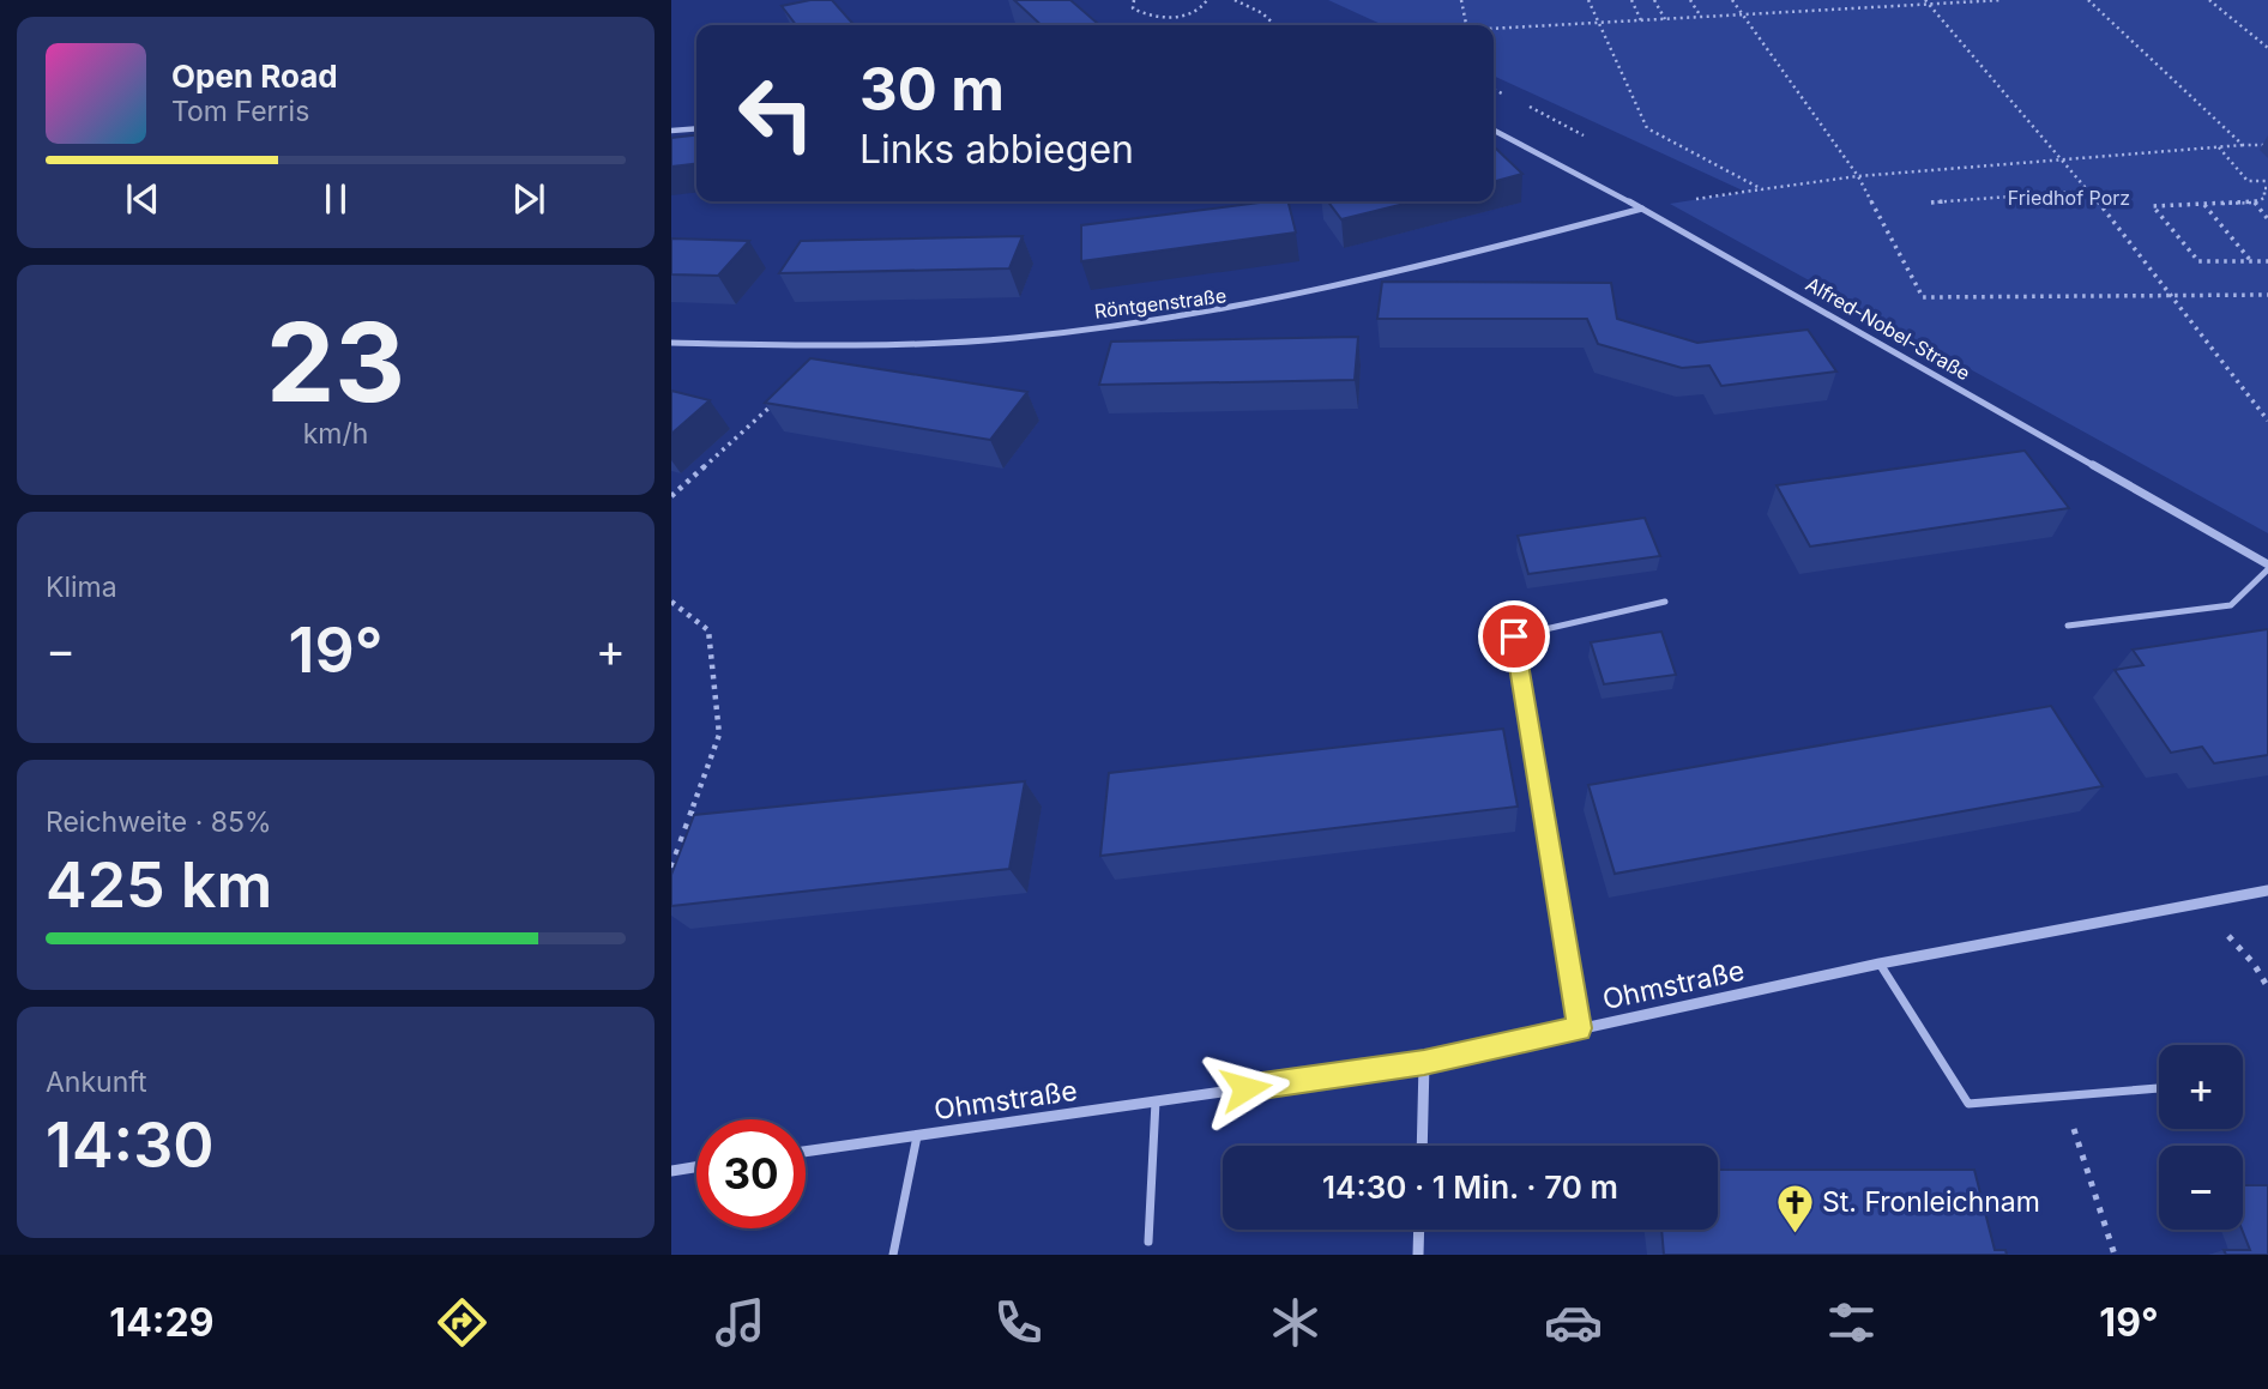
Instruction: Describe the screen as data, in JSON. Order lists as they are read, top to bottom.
{
  "streets": {
    "street": ["Röntgenstraße", "Alfred-Nobel-Straße", "Ohmstraße"]
  },
  "crossings": [
    ["Röntgenstraße", "Alfred-Nobel-Straße"]
  ],
  "parks": ["Friedhof Porz"],
  "places": {
    "church": ["St. Fronleichnam"]
  },
  "page": {
    "turn": ["30 m", "Links abbiegen"],
    "song": ["Open Road", "Tom Ferris"],
    "tile": [
      ["23", "km/h"],
      "Klima",
      ["Reichweite · 85%", "425 km"],
      ["Ankunft", "14:30"]
    ],
    "heat": ["−", "19°", "+"],
    "map_buttons": ["+", "−"],
    "limit": "30",
    "trip": "14:30 · 1 Min. · 70 m",
    "tabs": ["14:29", "19°"]
  }
}
